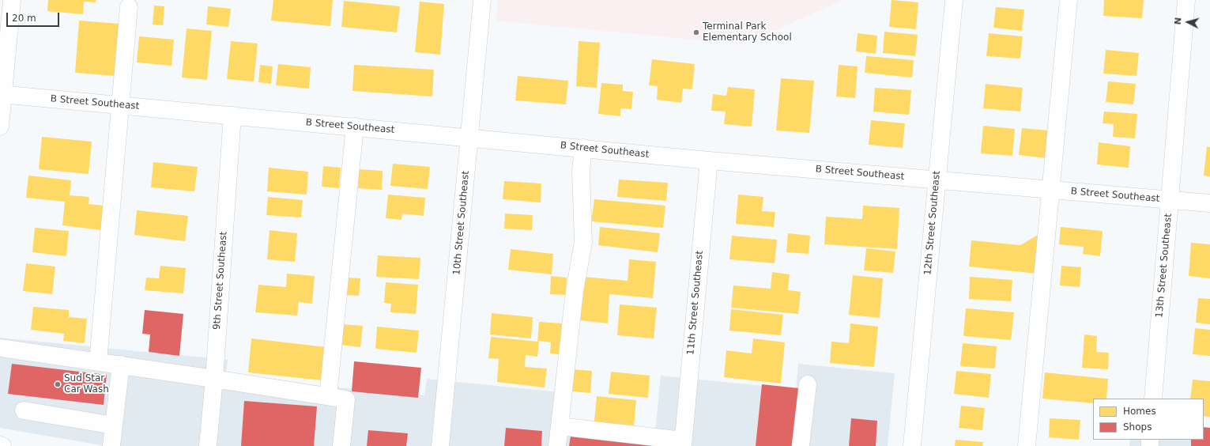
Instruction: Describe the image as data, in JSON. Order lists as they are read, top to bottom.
{
  "streets": {
    "street": [
      "B Street Southeast",
      "10th Street Southeast",
      "12th Street Southeast",
      "13th Street Southeast",
      "9th Street Southeast",
      "11th Street Southeast"
    ]
  },
  "crossings": [
    ["B Street Southeast", "10th Street Southeast"],
    ["B Street Southeast", "12th Street Southeast"],
    ["B Street Southeast", "13th Street Southeast"],
    ["B Street Southeast", "9th Street Southeast"],
    ["B Street Southeast", "11th Street Southeast"]
  ],
  "places": ["Terminal Park Elementary School", "Sud Star Car Wash"],
  "legend": ["Homes", "Shops"],
  "scale_bar": "20 m",
  "north": "left"
}
